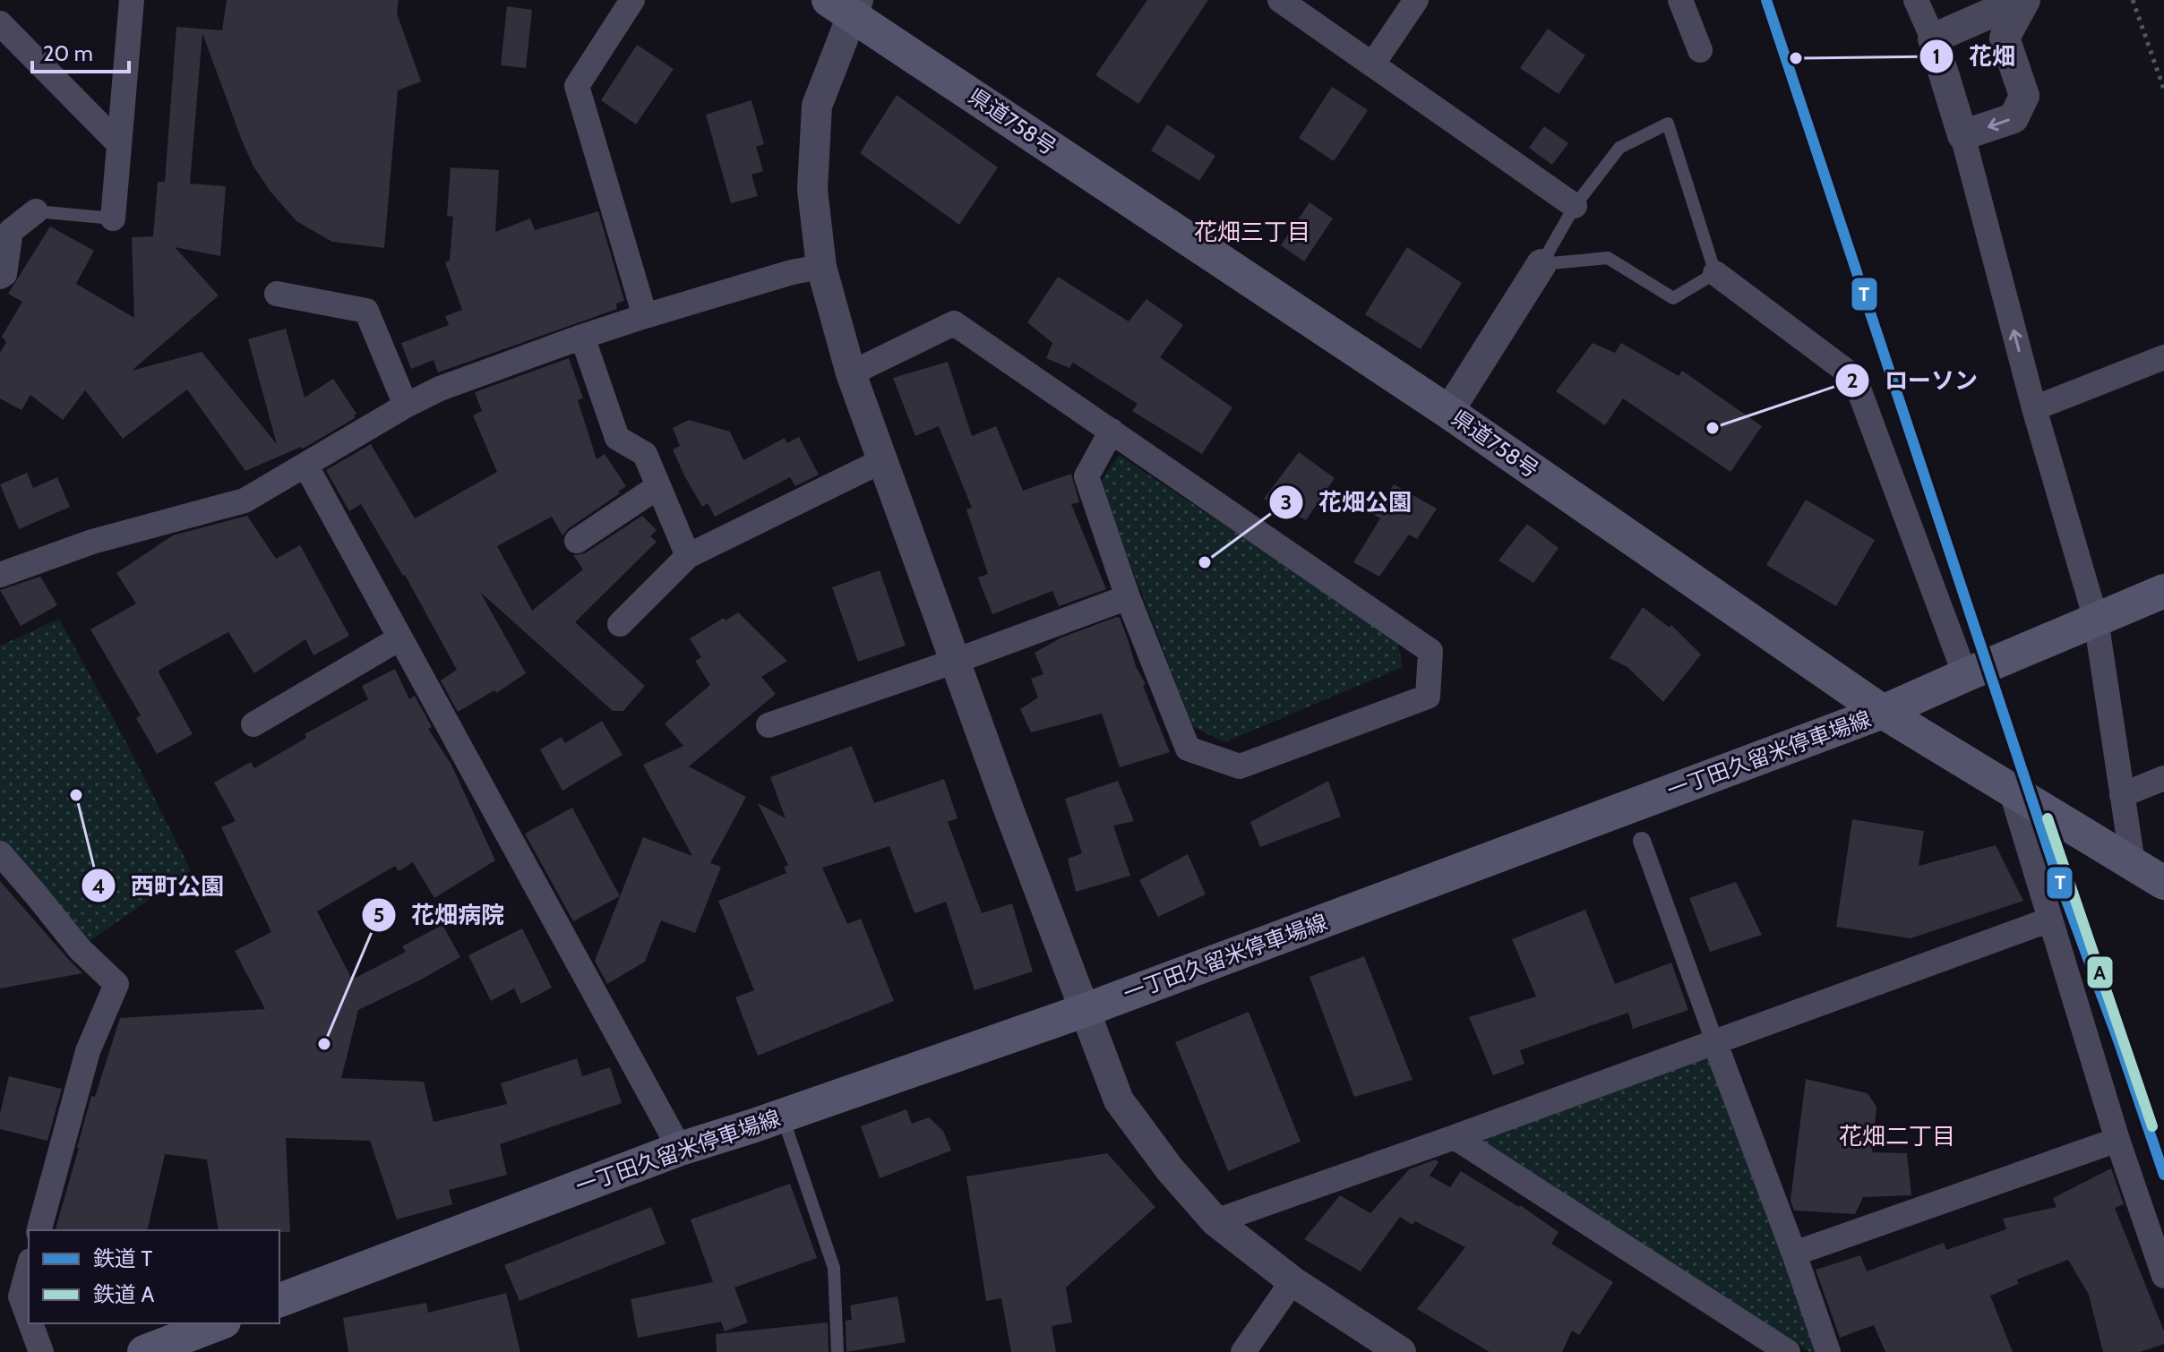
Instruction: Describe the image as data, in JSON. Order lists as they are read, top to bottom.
{
  "streets": {
    "main road": ["県道758号", "一丁田久留米停車場線"]
  },
  "crossings": [
    ["県道758号", "一丁田久留米停車場線"]
  ],
  "districts": ["花畑三丁目", "花畑二丁目"],
  "places": [
    "花畑",
    "ローソン",
    "花畑公園",
    "西町公園",
    "花畑病院"
  ],
  "lines": ["rail line T", "rail line A"],
  "legend": ["鉄道 T", "鉄道 A"],
  "scale_bar": "20 m"
}
